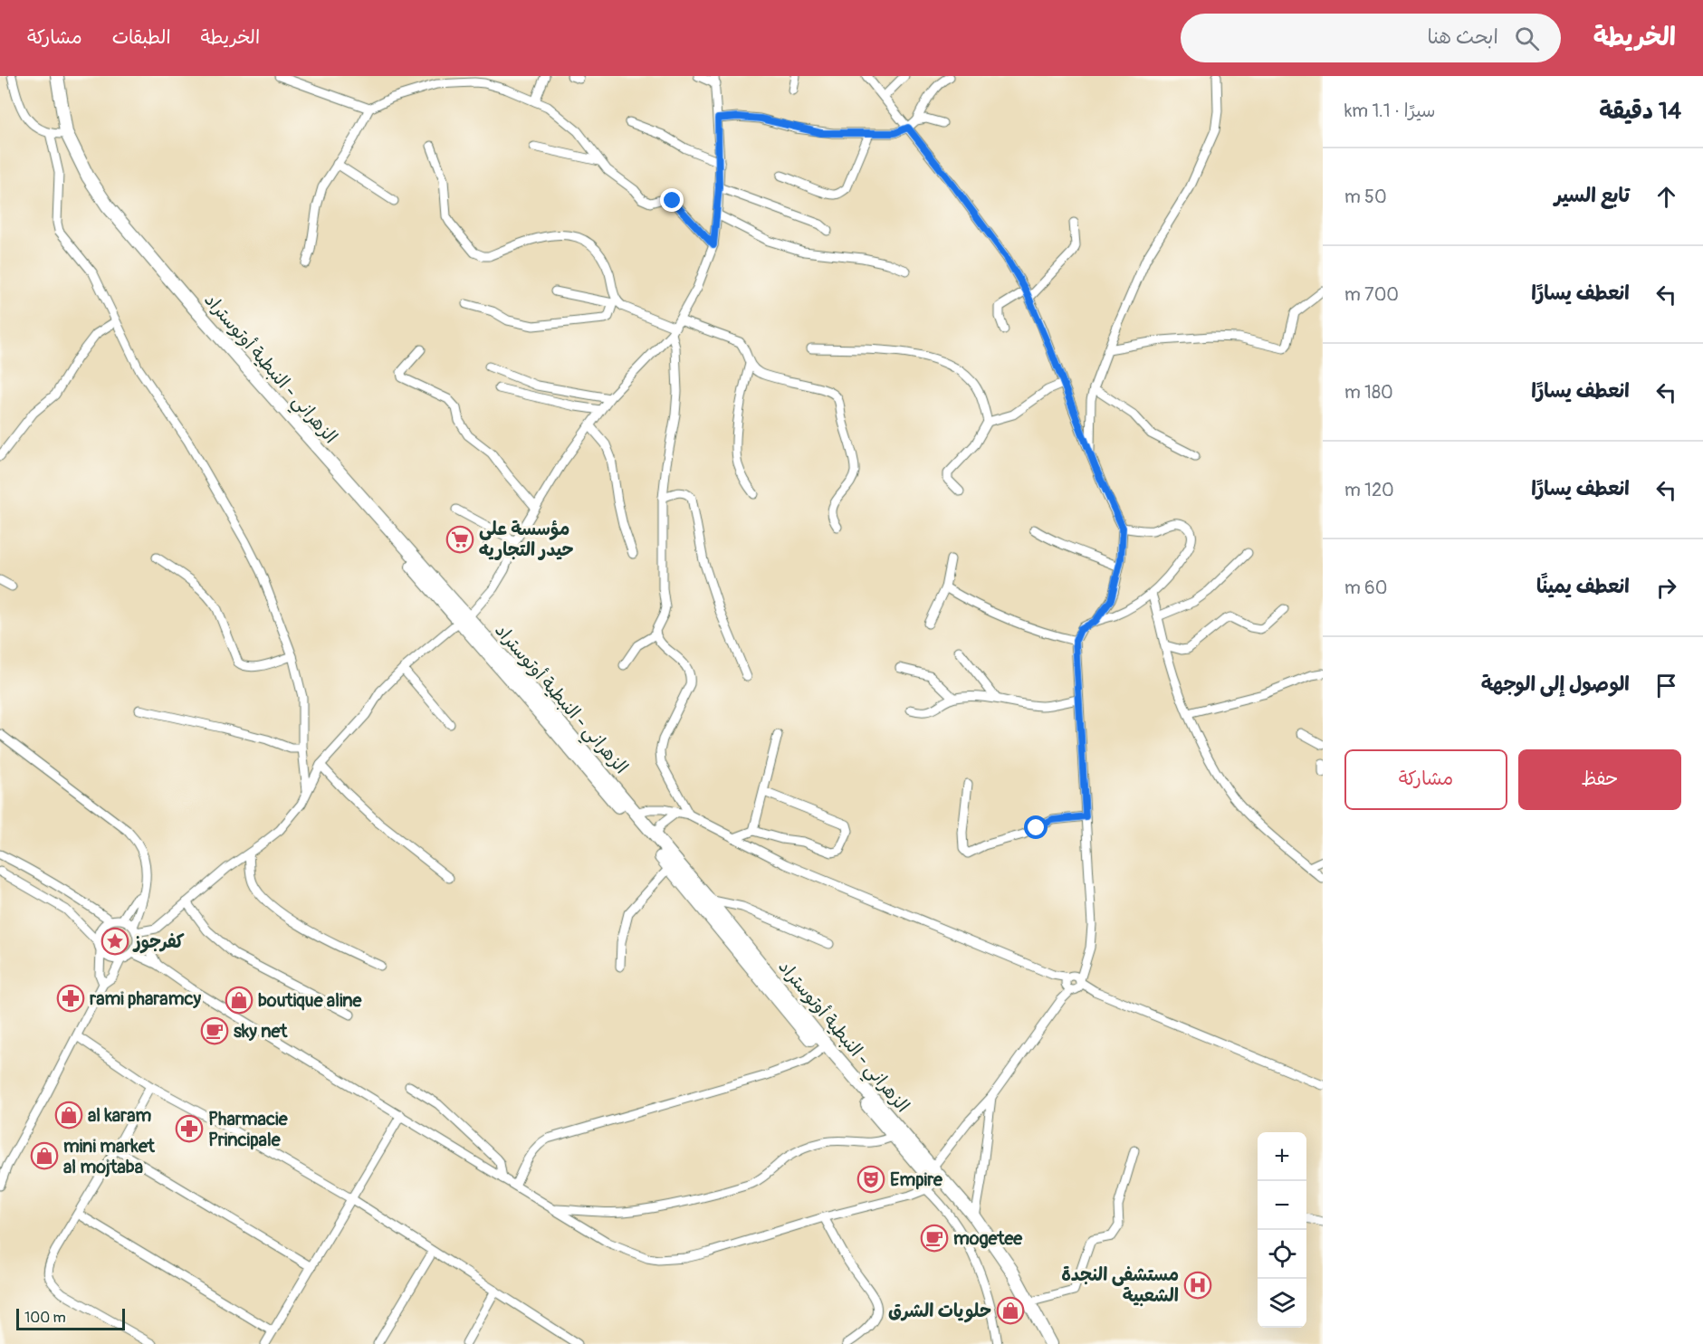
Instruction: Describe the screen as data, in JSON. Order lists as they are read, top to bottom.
{
  "streets": {
    "highway": ["الزهراني - النبطية أوتوستراد"]
  },
  "places": {
    "supermarket": ["مؤسسة علي حيدر التجاريه"],
    "place": ["كفرجوز"],
    "pharmacy": ["rami pharamcy", "Pharmacie Principale"],
    "shop": [
      "boutique aline",
      "al karam",
      "mini market al mojtaba",
      "حلويات الشرق"
    ],
    "cafe": ["sky net", "mogetee"],
    "theatre": ["Empire"],
    "hospital": ["مستشفى النجدة الشعبية"]
  },
  "scale_bar": "100 m",
  "page": {
    "header": "الخريطة",
    "search": "ابحث هنا",
    "nav": ["الخريطة", "الطبقات", "مشاركة"],
    "heading": ["14 دقيقة", "سيرًا · 1.1 km"],
    "list": [
      ["تابع السير", "50 m"],
      ["انعطف يسارًا", "700 m"],
      ["انعطف يسارًا", "180 m"],
      ["انعطف يسارًا", "120 m"],
      ["انعطف يمينًا", "60 m"],
      "الوصول إلى الوجهة"
    ],
    "buttons": ["حفظ", "مشاركة"],
    "map_buttons": ["+", "−"],
    "scale": "100 m"
  }
}
